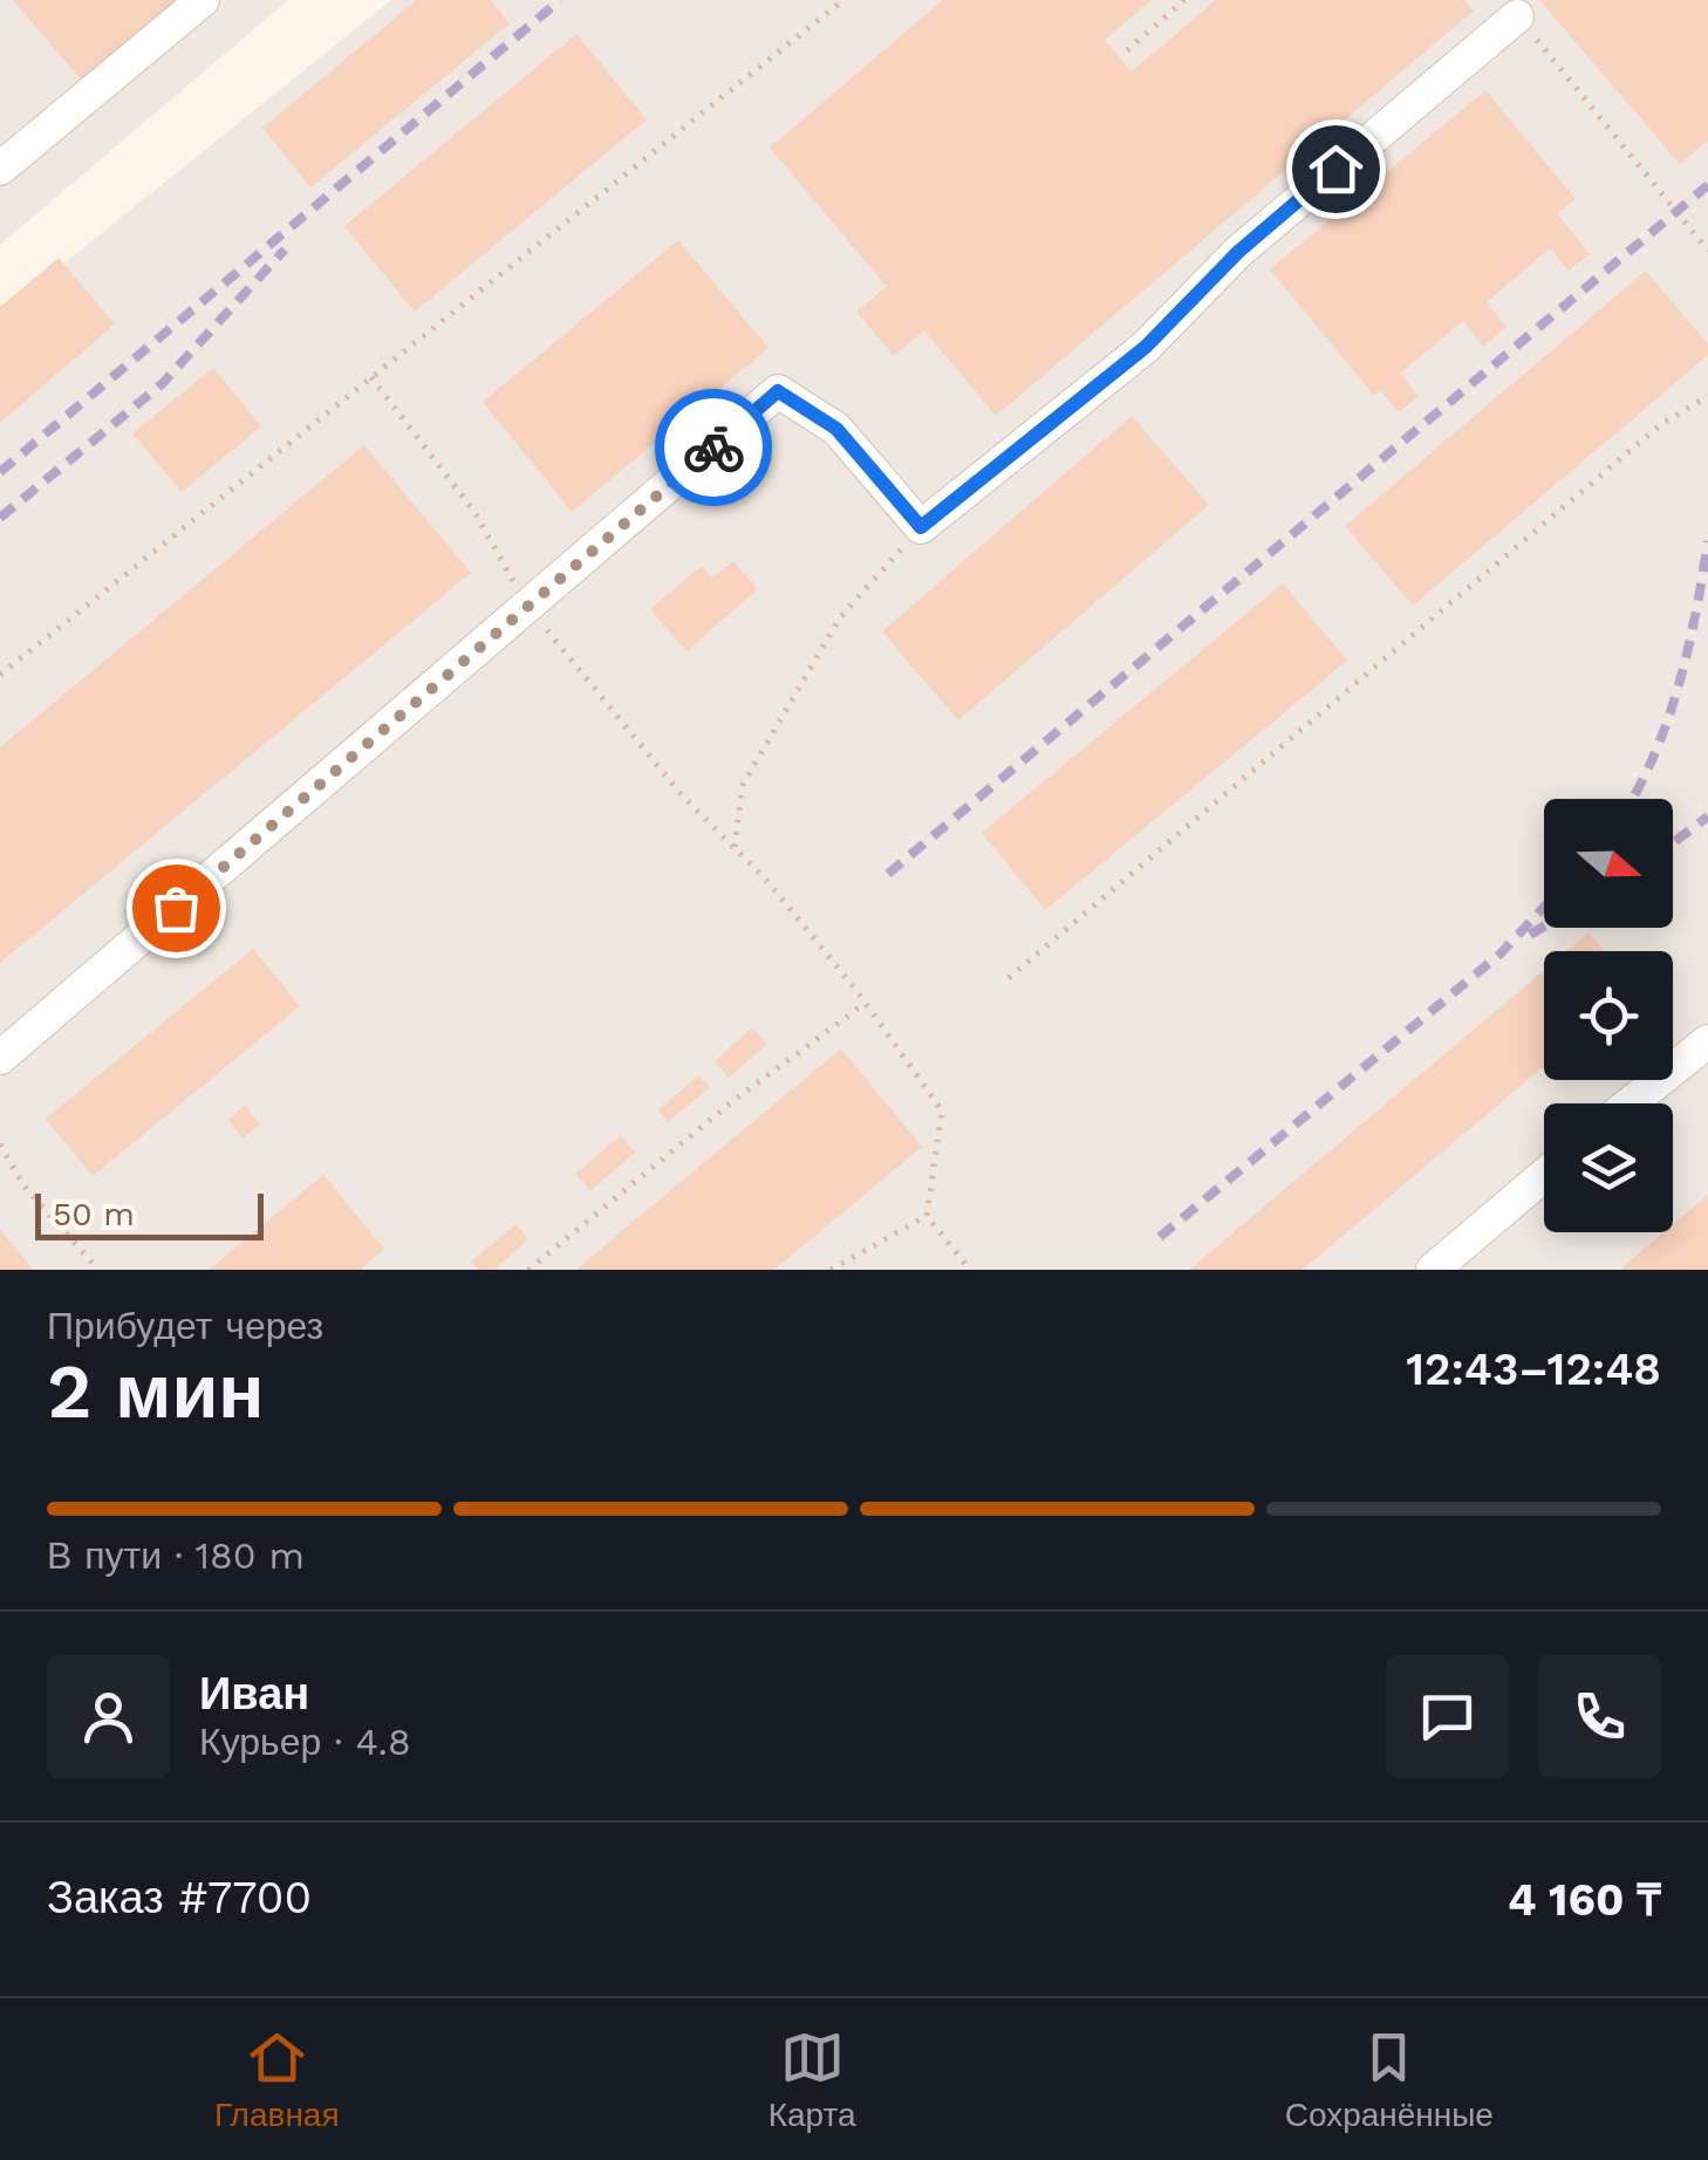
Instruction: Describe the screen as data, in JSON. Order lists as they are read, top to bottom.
{
  "scale_bar": "50 m",
  "north": "right",
  "page": {
    "scale": "50 m",
    "heading": ["2 мин", "Прибудет через", "12:43–12:48"],
    "panel": [
      "Иван",
      "Курьер · 4.8",
      "Заказ #7700",
      "4 160 ₸"
    ],
    "bar": "В пути · 180 m",
    "tabs": ["Главная", "Карта", "Сохранённые"]
  }
}
